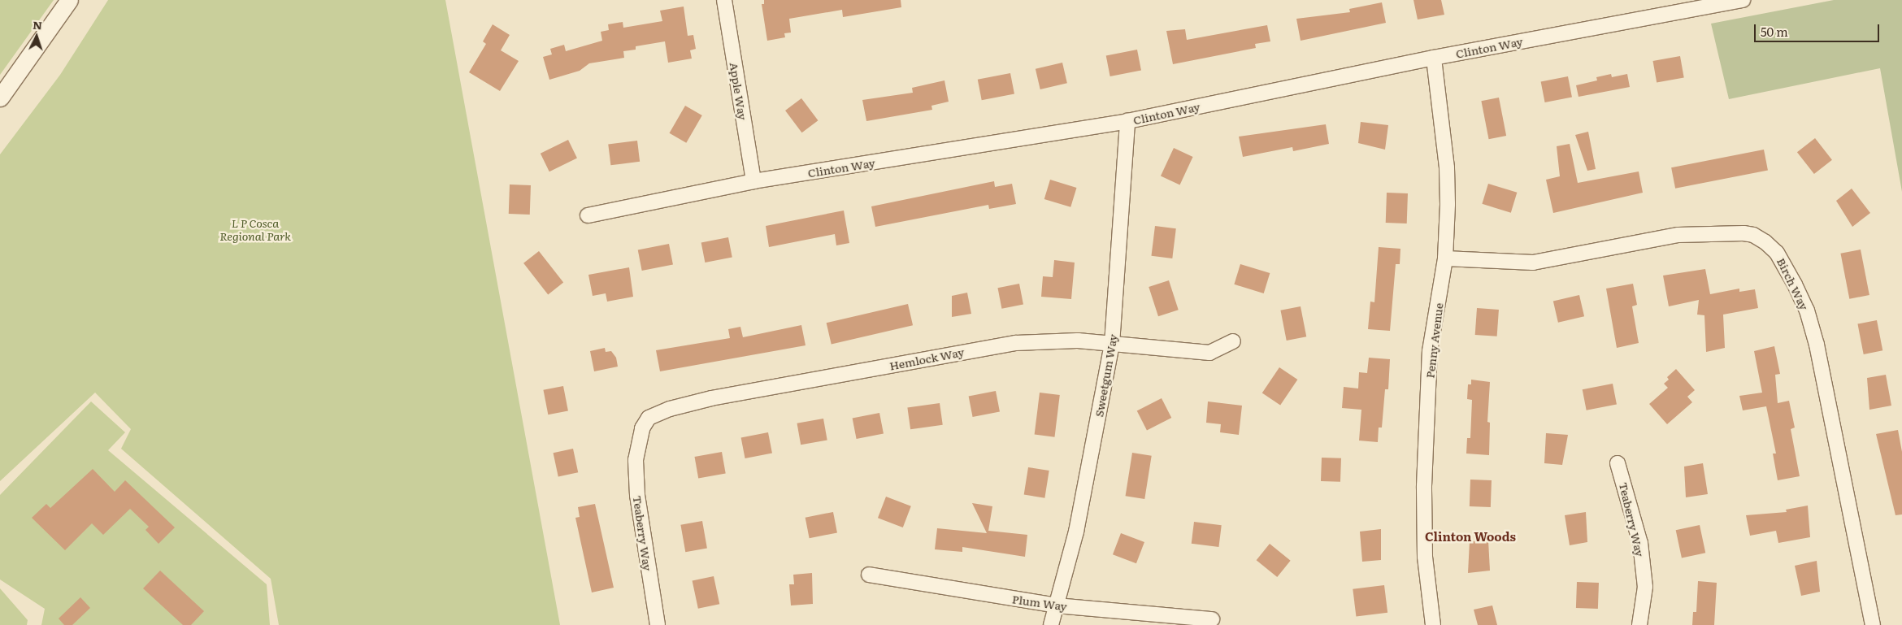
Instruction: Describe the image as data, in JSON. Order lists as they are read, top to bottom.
{
  "streets": {
    "street": [
      "Clinton Way",
      "Apple Way",
      "Birch Way",
      "Penny Avenue",
      "Hemlock Way",
      "Sweetgum Way",
      "Teaberry Way",
      "Plum Way"
    ]
  },
  "crossings": [
    ["Clinton Way", "Apple Way"],
    ["Clinton Way", "Penny Avenue"],
    ["Clinton Way", "Sweetgum Way"],
    ["Birch Way", "Penny Avenue"],
    ["Hemlock Way", "Sweetgum Way"],
    ["Hemlock Way", "Teaberry Way"],
    ["Sweetgum Way", "Plum Way"]
  ],
  "districts": ["Clinton Woods"],
  "parks": ["L P Cosca Regional Park"],
  "scale_bar": "50 m",
  "north": "top"
}
